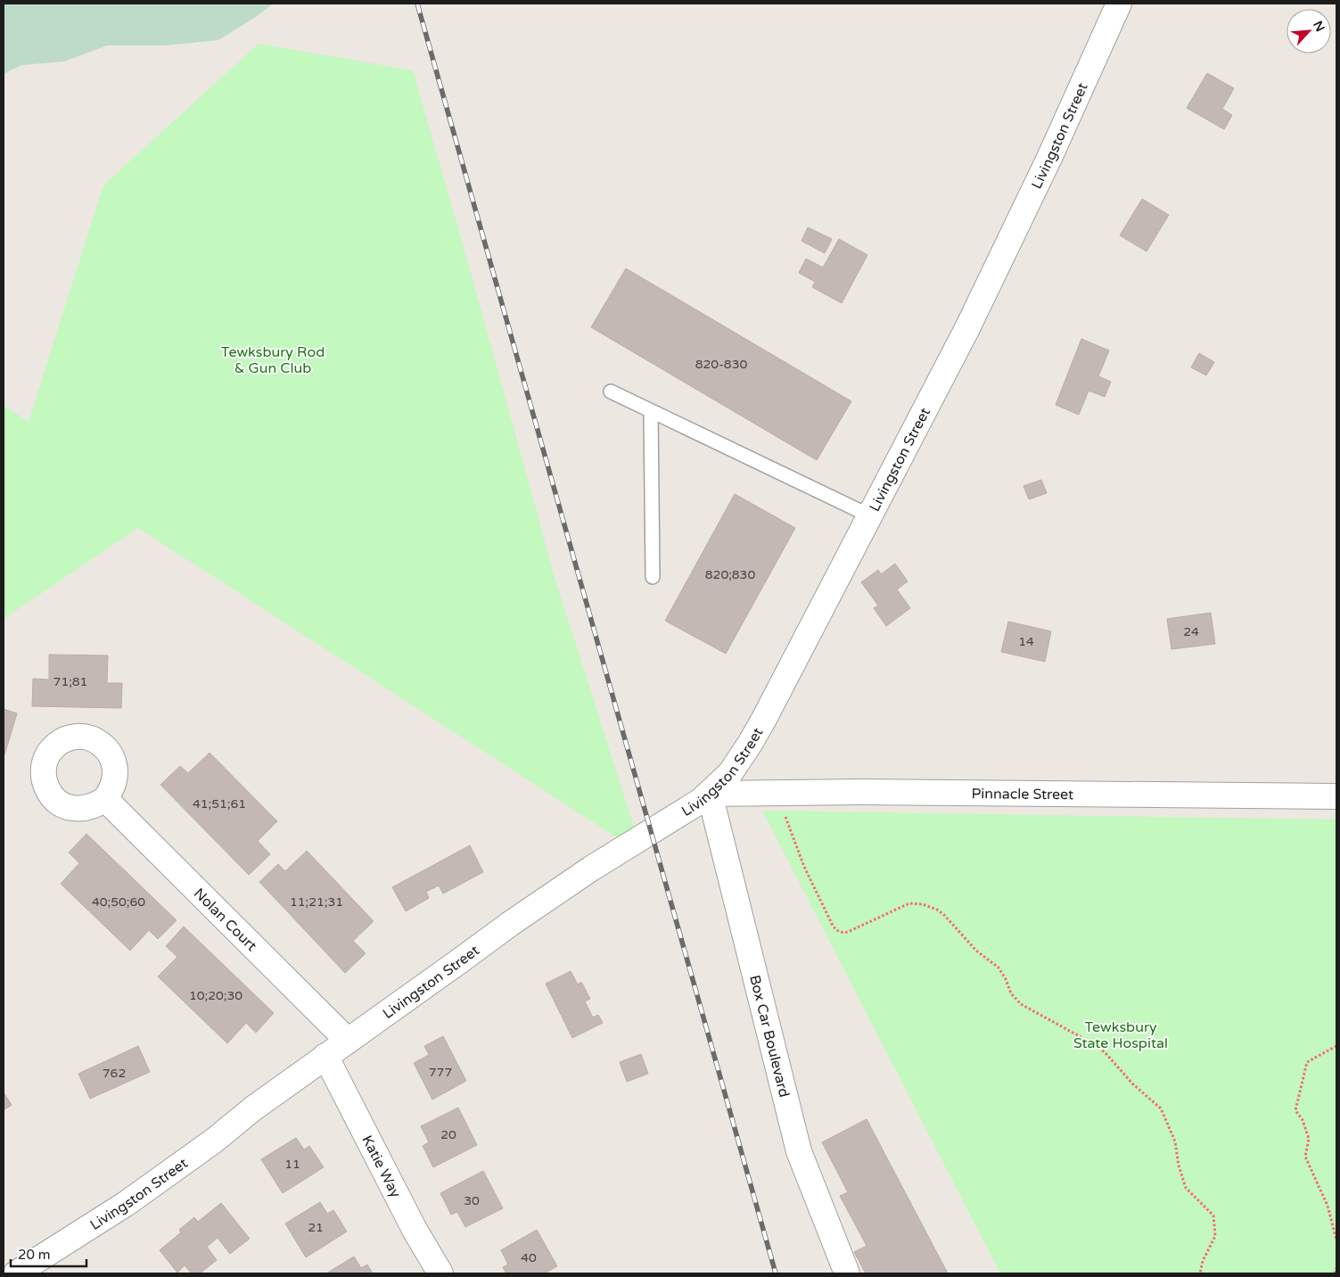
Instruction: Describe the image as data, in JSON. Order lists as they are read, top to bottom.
{
  "streets": {
    "street": [
      "Livingston Street",
      "Pinnacle Street",
      "Nolan Court",
      "Box Car Boulevard",
      "Katie Way"
    ]
  },
  "crossings": [
    ["Livingston Street", "Pinnacle Street"],
    ["Livingston Street", "Nolan Court"],
    ["Livingston Street", "Box Car Boulevard"],
    ["Livingston Street", "Katie Way"],
    ["Pinnacle Street", "Box Car Boulevard"]
  ],
  "parks": ["Tewksbury Rod & Gun Club", "Tewksbury State Hospital"],
  "house_numbers": [
    "820-830",
    "820;830",
    "24",
    "14",
    "71;81",
    "41;51;61",
    "40;50;60",
    "11;21;31",
    "10;20;30",
    "777",
    "762",
    "20",
    "11",
    "30",
    "21",
    "40"
  ],
  "scale_bar": "20 m",
  "north": "top right"
}
